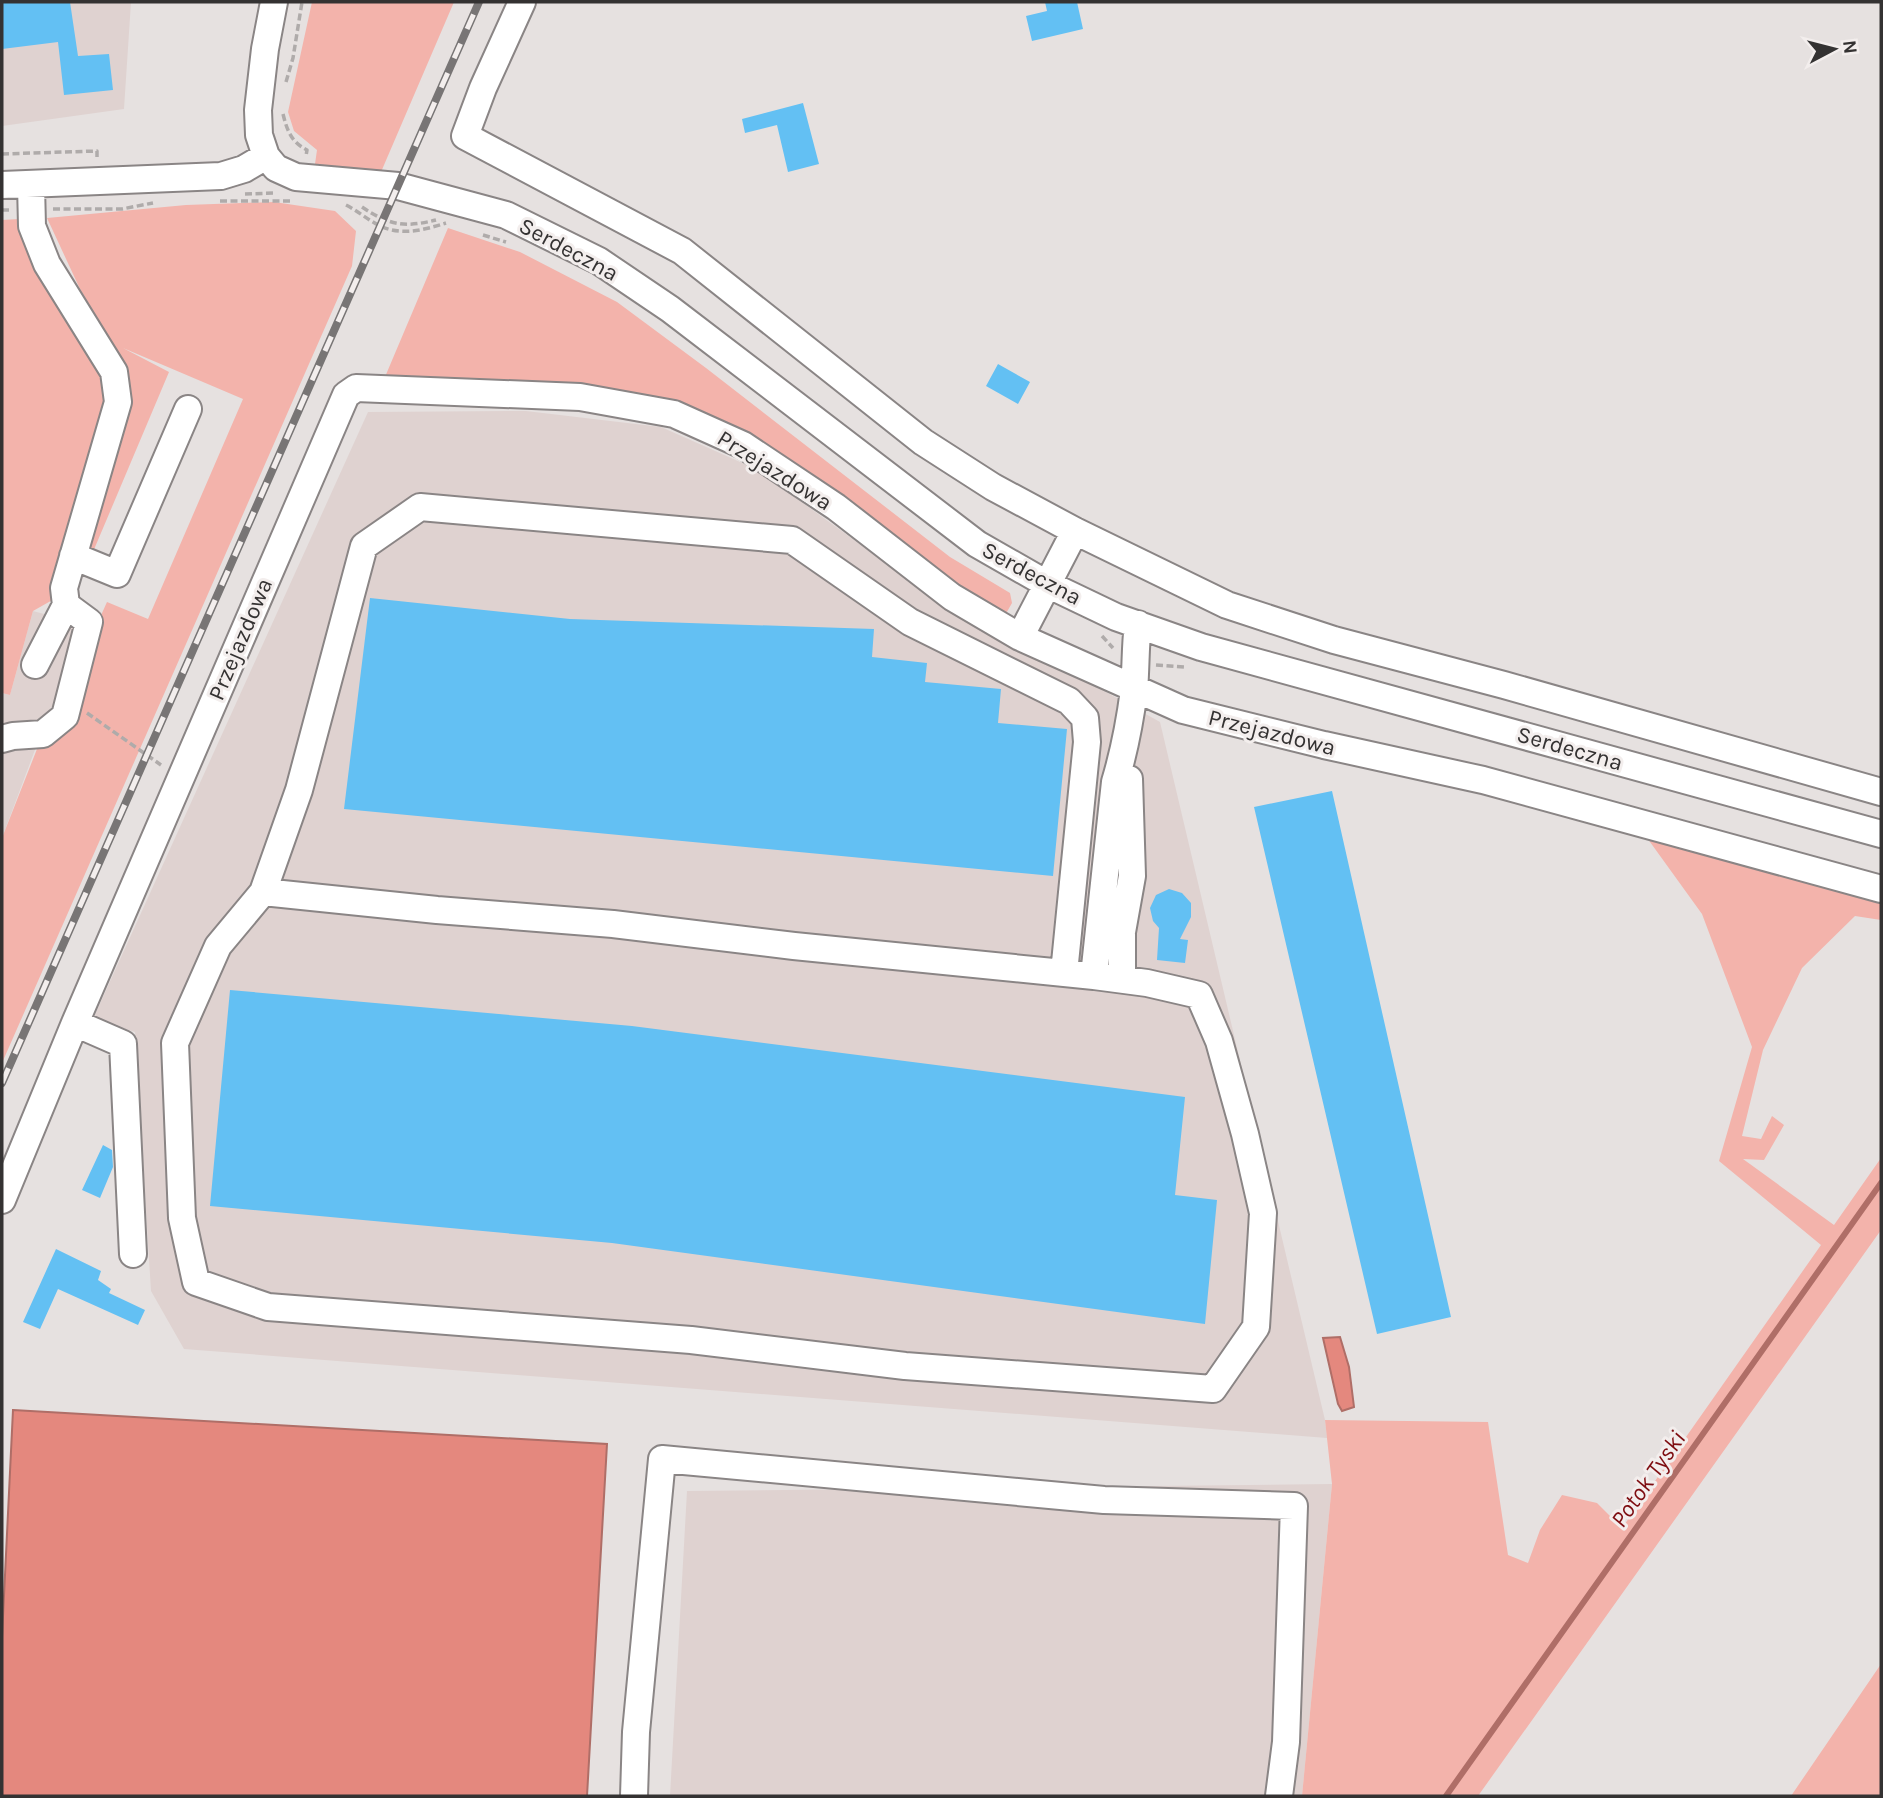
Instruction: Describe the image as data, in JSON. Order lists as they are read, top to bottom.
{
  "streets": {
    "street": ["Serdeczna", "Przejazdowa"]
  },
  "water": ["Potok Tyski"],
  "north": "right"
}
